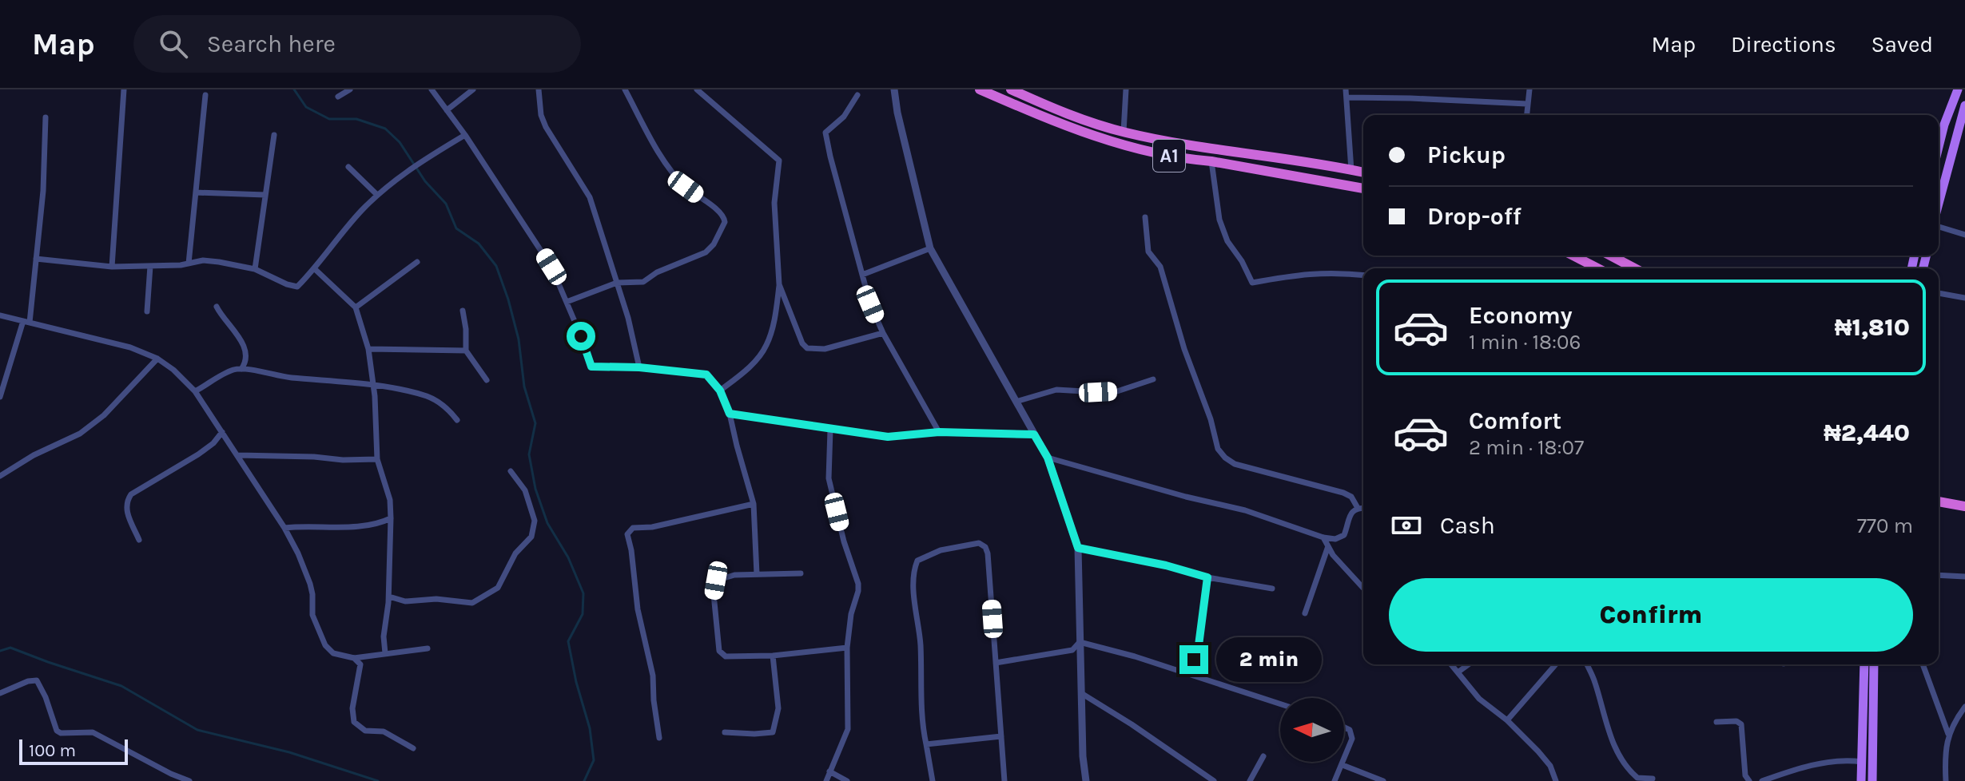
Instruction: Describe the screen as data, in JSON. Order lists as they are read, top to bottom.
{
  "streets": {
    "highway": ["A1"]
  },
  "scale_bar": "100 m",
  "north": "left",
  "page": {
    "header": "Map",
    "search": "Search here",
    "nav": ["Map", "Directions", "Saved"],
    "banner": ["Pickup", "Drop-off"],
    "list": [
      {
        "name": "Economy",
        "note": "1 min · 18:06",
        "value": "₦1,810"
      },
      {
        "name": "Comfort",
        "note": "2 min · 18:07",
        "value": "₦2,440"
      }
    ],
    "pay": ["Cash", "770 m"],
    "buttons": "Confirm",
    "bubble": "2 min",
    "scale": "100 m"
  }
}
